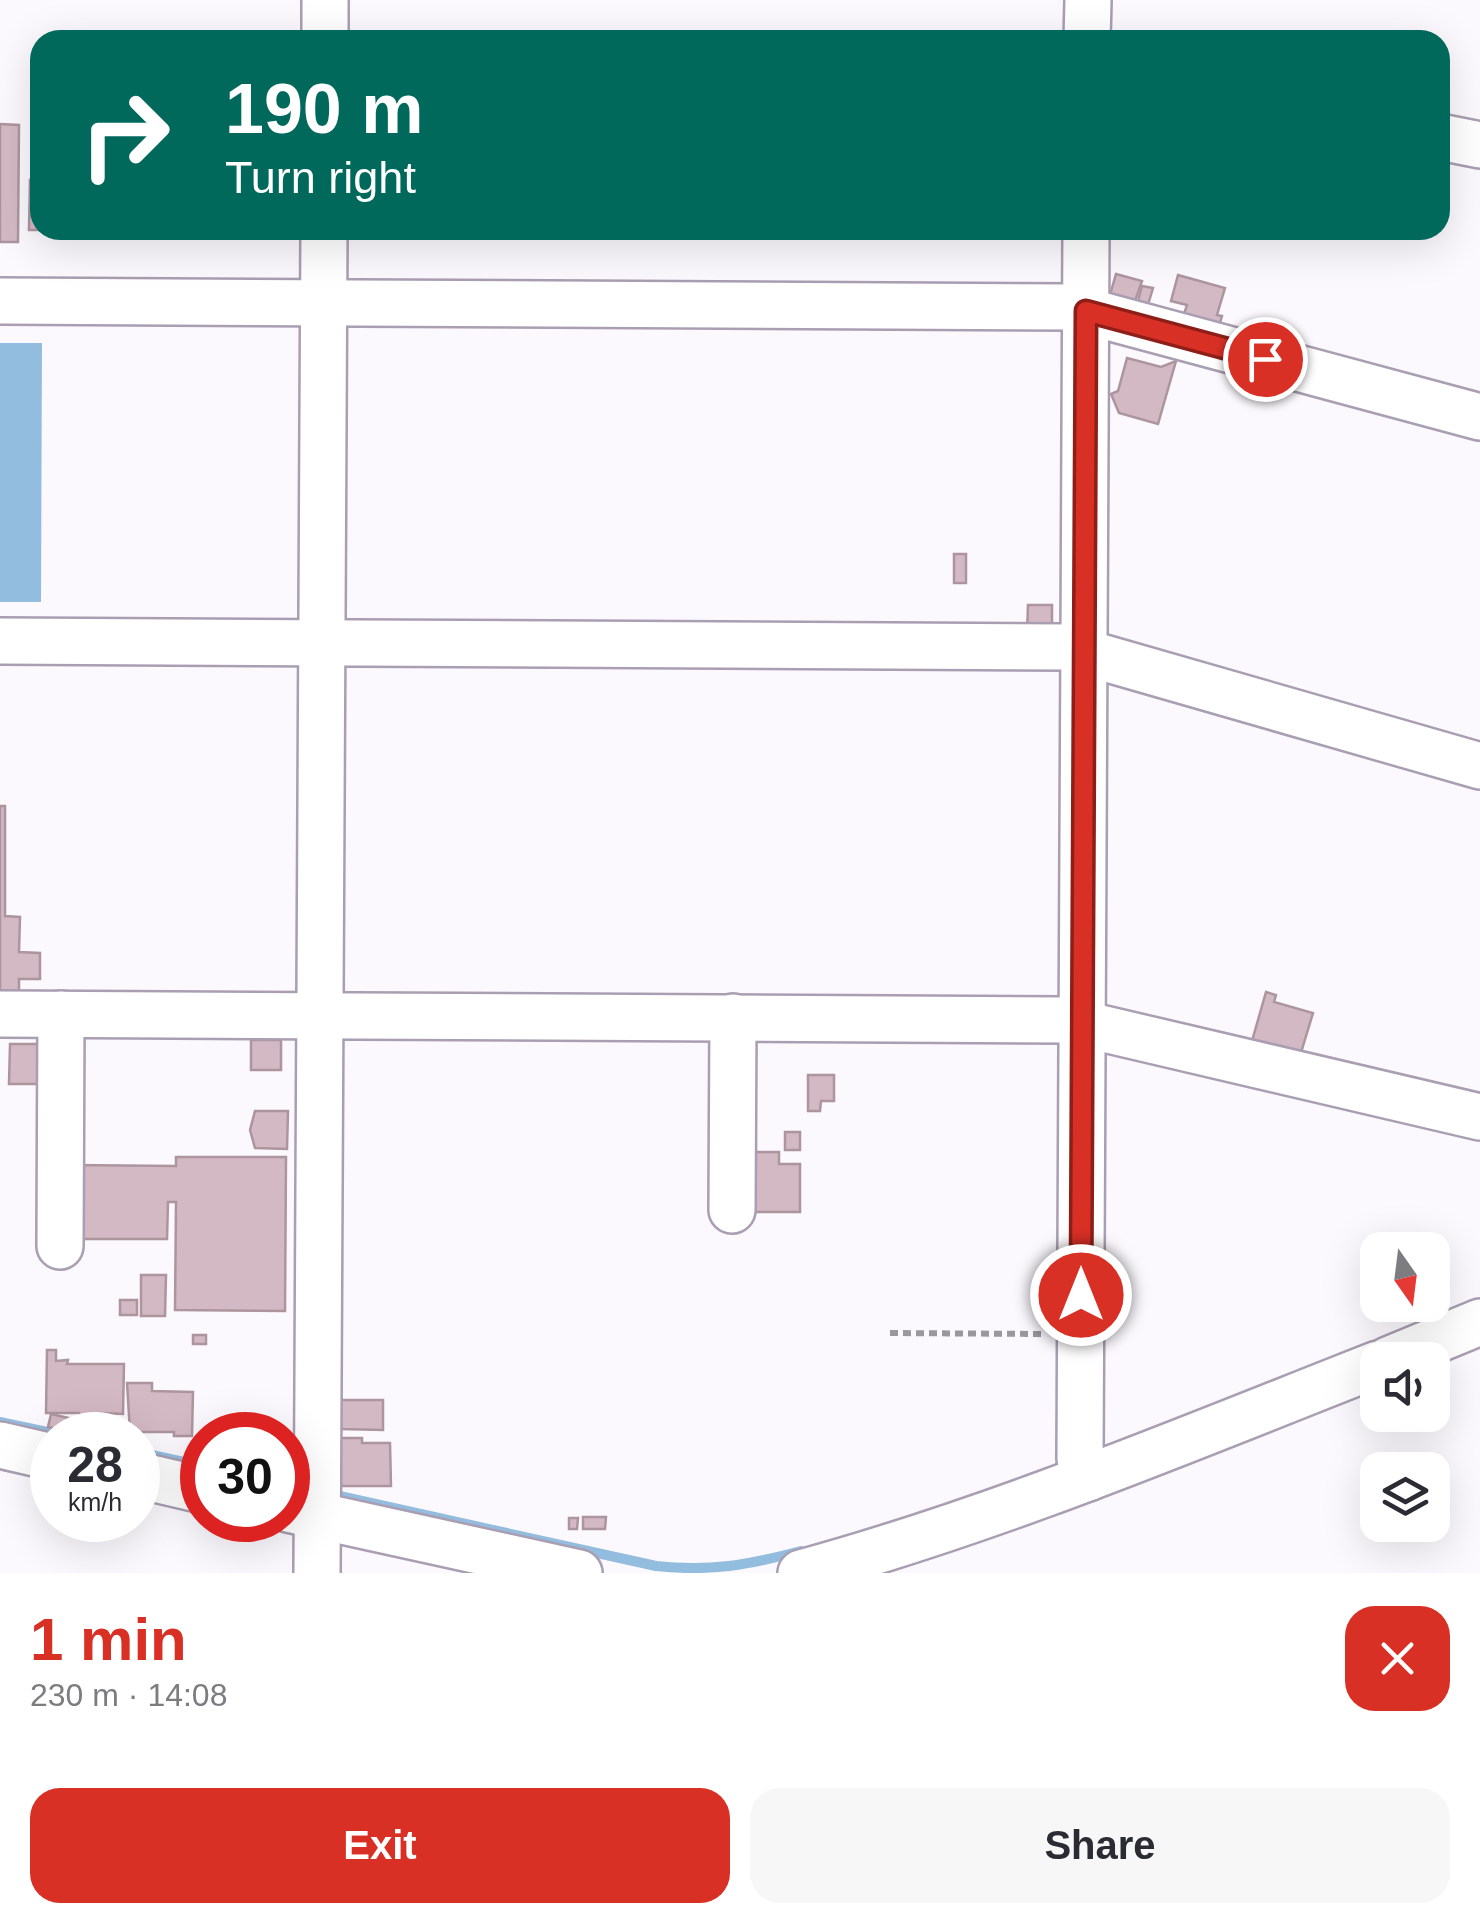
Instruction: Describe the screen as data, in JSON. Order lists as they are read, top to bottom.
{
  "north": "bottom",
  "page": {
    "turn": ["190 m", "Turn right"],
    "speed": "28 km/h",
    "limit": "30",
    "heading": ["1 min", "230 m · 14:08"],
    "buttons": ["Exit", "Share"]
  }
}
